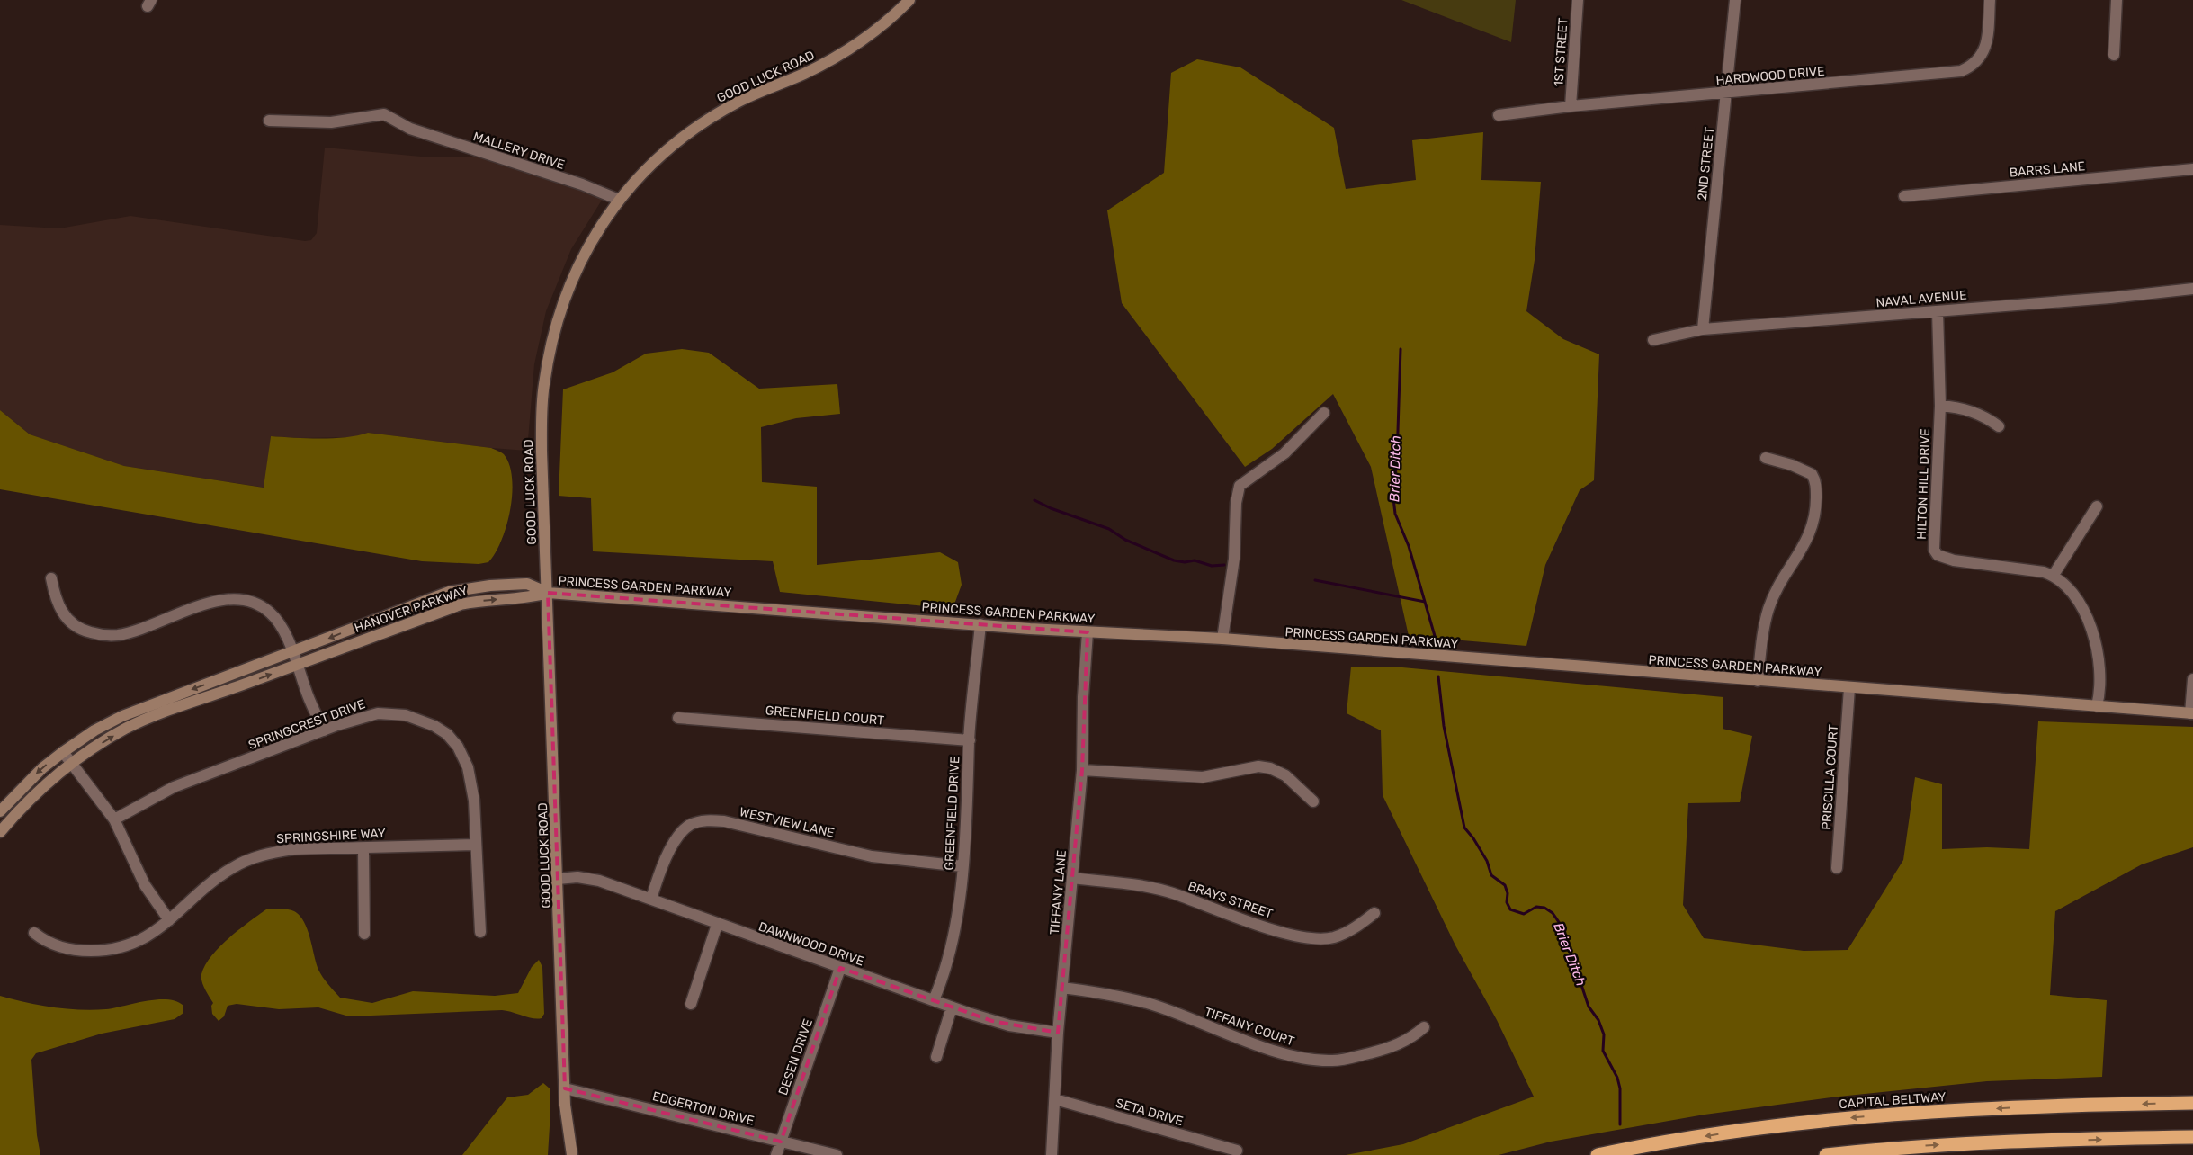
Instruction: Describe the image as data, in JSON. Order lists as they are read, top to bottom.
{
  "streets": {
    "highway": ["CAPITAL BELTWAY"],
    "street": [
      "1ST STREET",
      "HARDWOOD DRIVE",
      "GOOD LUCK ROAD",
      "MALLERY DRIVE",
      "2ND STREET",
      "BARRS LANE",
      "NAVAL AVENUE",
      "HILTON HILL DRIVE",
      "PRINCESS GARDEN PARKWAY",
      "HANOVER PARKWAY",
      "GREENFIELD COURT",
      "SPRINGCREST DRIVE",
      "PRISCILLA COURT",
      "GREENFIELD DRIVE",
      "WESTVIEW LANE",
      "SPRINGSHIRE WAY",
      "TIFFANY LANE",
      "BRAYS STREET",
      "DAWNWOOD DRIVE",
      "TIFFANY COURT",
      "DESEN DRIVE",
      "EDGERTON DRIVE",
      "SETA DRIVE"
    ]
  },
  "crossings": [
    ["1ST STREET", "HARDWOOD DRIVE"],
    ["HARDWOOD DRIVE", "2ND STREET"],
    ["GOOD LUCK ROAD", "MALLERY DRIVE"],
    ["GOOD LUCK ROAD", "PRINCESS GARDEN PARKWAY"],
    ["GOOD LUCK ROAD", "HANOVER PARKWAY"],
    ["GOOD LUCK ROAD", "DAWNWOOD DRIVE"],
    ["GOOD LUCK ROAD", "EDGERTON DRIVE"],
    ["2ND STREET", "NAVAL AVENUE"],
    ["NAVAL AVENUE", "HILTON HILL DRIVE"],
    ["PRINCESS GARDEN PARKWAY", "HANOVER PARKWAY"],
    ["PRINCESS GARDEN PARKWAY", "PRISCILLA COURT"],
    ["PRINCESS GARDEN PARKWAY", "GREENFIELD DRIVE"],
    ["PRINCESS GARDEN PARKWAY", "TIFFANY LANE"],
    ["GREENFIELD COURT", "GREENFIELD DRIVE"],
    ["SPRINGCREST DRIVE", "SPRINGSHIRE WAY"],
    ["GREENFIELD DRIVE", "WESTVIEW LANE"],
    ["GREENFIELD DRIVE", "DAWNWOOD DRIVE"],
    ["WESTVIEW LANE", "DAWNWOOD DRIVE"],
    ["TIFFANY LANE", "BRAYS STREET"],
    ["TIFFANY LANE", "DAWNWOOD DRIVE"],
    ["TIFFANY LANE", "TIFFANY COURT"],
    ["TIFFANY LANE", "SETA DRIVE"],
    ["DAWNWOOD DRIVE", "DESEN DRIVE"],
    ["DESEN DRIVE", "EDGERTON DRIVE"]
  ],
  "water": ["Brier Ditch"]
}
